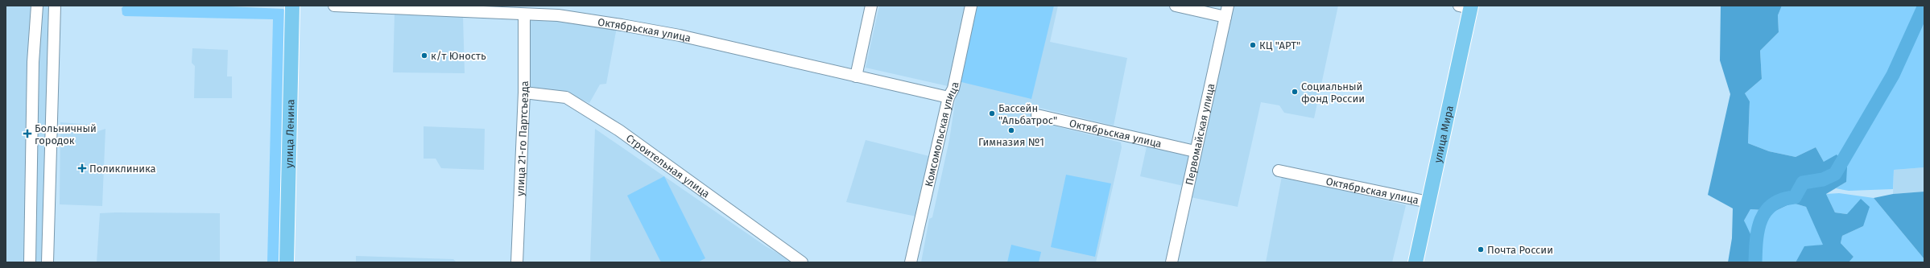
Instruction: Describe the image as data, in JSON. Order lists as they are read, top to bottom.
{
  "streets": {
    "main road": ["улица Ленина", "улица Мира"],
    "street": [
      "Октябрьская улица",
      "Первомайская улица",
      "Комсомольская улица",
      "улица 21-го Партсъезда",
      "Строительная улица"
    ]
  },
  "crossings": [
    ["Октябрьская улица", "Первомайская улица"],
    ["Октябрьская улица", "Комсомольская улица"],
    ["Октябрьская улица", "улица Мира"],
    ["Октябрьская улица", "улица 21-го Партсъезда"],
    ["улица 21-го Партсъезда", "Строительная улица"]
  ],
  "places": {
    "other": [
      "КЦ \"АРТ\"",
      "к/т Юность",
      "Социальный фонд России",
      "Бассейн \"Альбатрос\"",
      "Гимназия №1",
      "Почта России"
    ],
    "health": ["Больничный городок", "Поликлиника"]
  }
}
